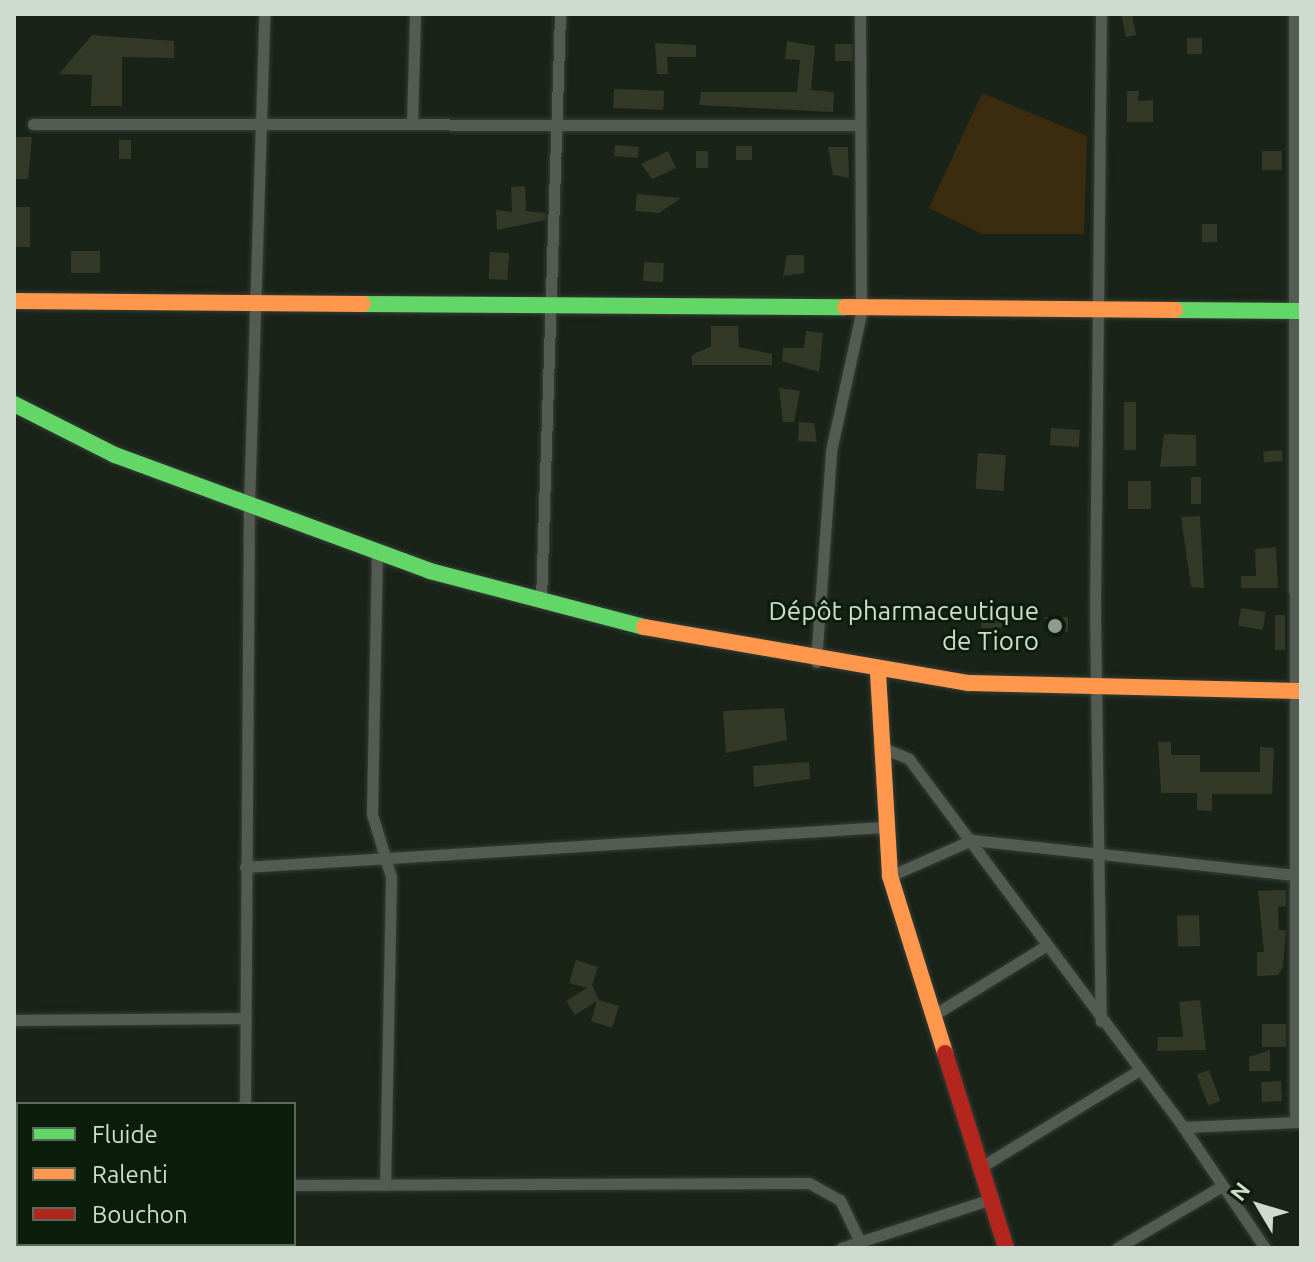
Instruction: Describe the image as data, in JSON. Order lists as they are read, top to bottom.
{
  "places": ["Dépôt pharmaceutique de Tioro"],
  "legend": ["Fluide", "Ralenti", "Bouchon"],
  "north": "top left"
}
